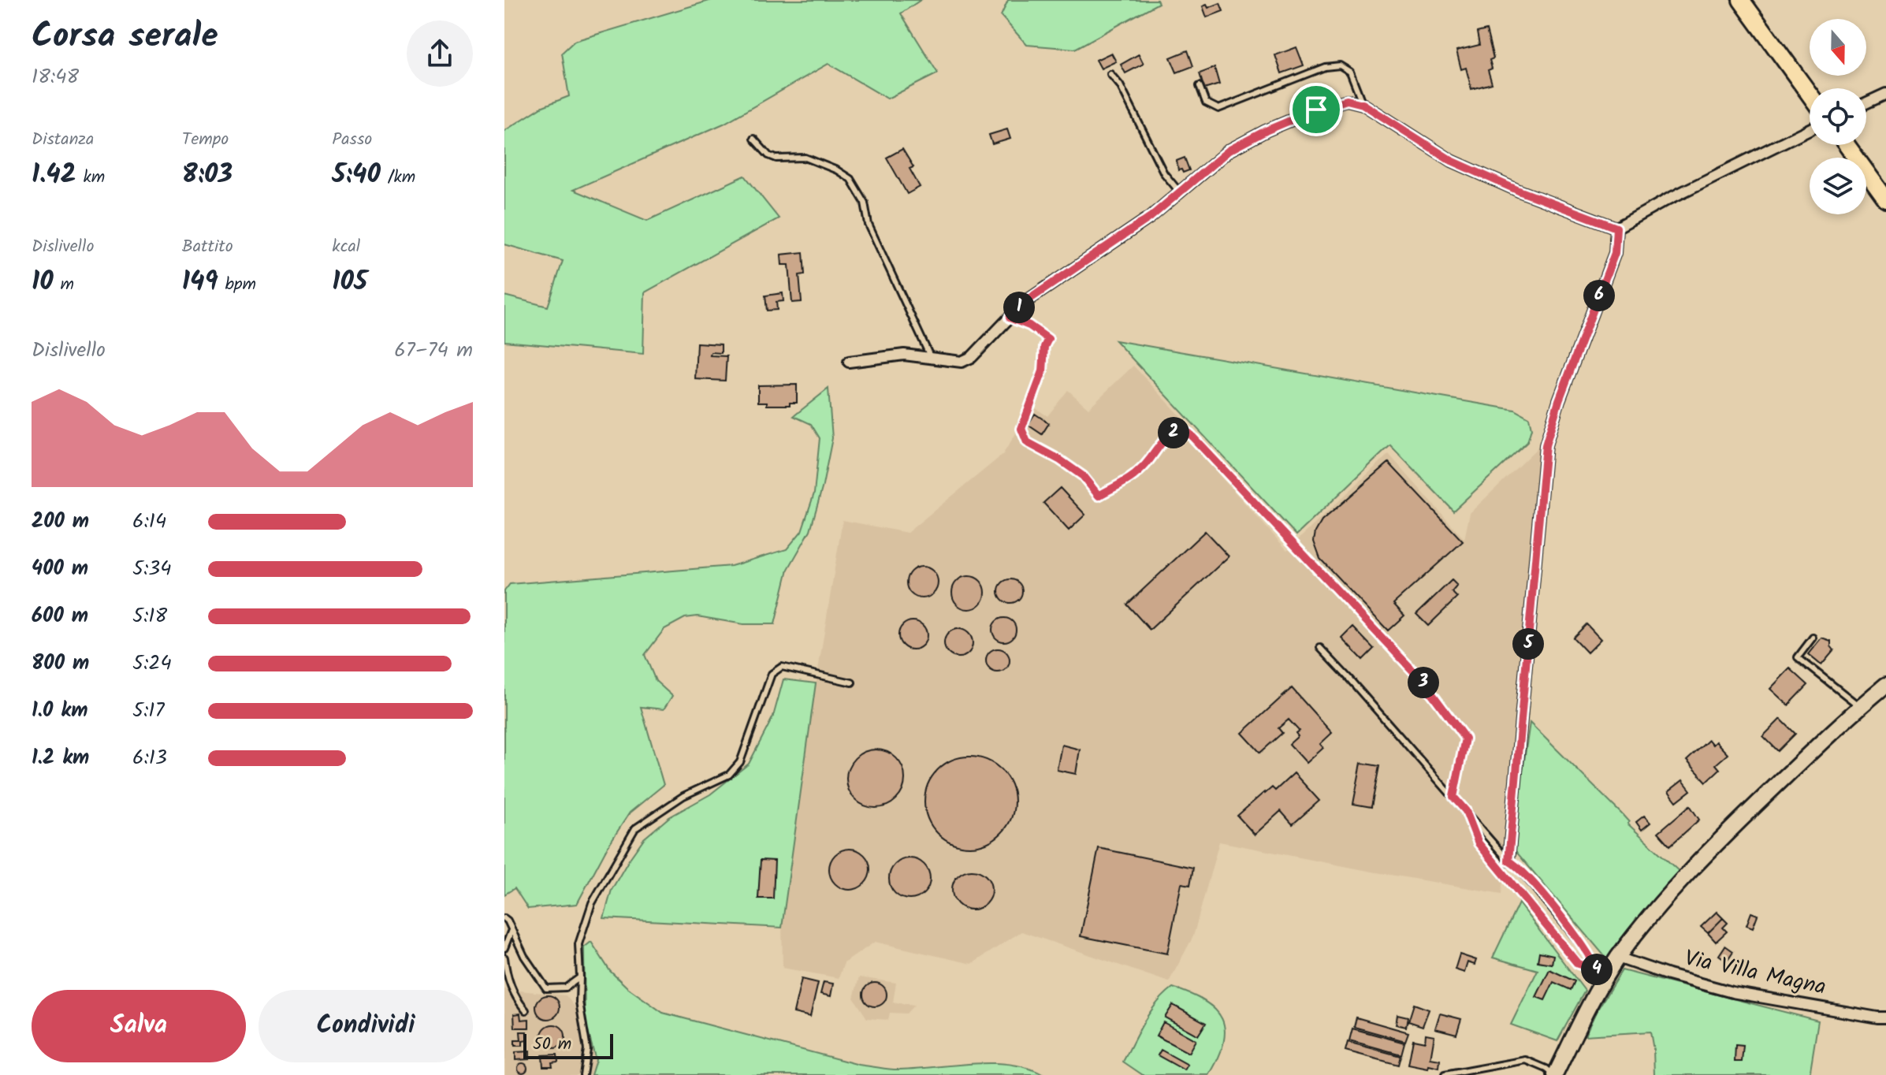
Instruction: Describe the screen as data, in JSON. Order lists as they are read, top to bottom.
{
  "streets": {
    "street": ["Via Villa Magna"]
  },
  "scale_bar": "50 m",
  "north": "bottom",
  "page": {
    "heading": ["Corsa serale", "18:48"],
    "stats": [
      ["Distanza", "1.42 km"],
      ["Tempo", "8:03"],
      ["Passo", "5:40 /km"],
      ["Dislivello", "10 m"],
      ["Battito", "149 bpm"],
      ["kcal", "105"]
    ],
    "pins": [
      "6",
      "1",
      "2",
      "5",
      "3",
      "4"
    ],
    "chart": ["Dislivello", "67–74 m"],
    "list": [
      {
        "name": "200 m",
        "note": "6:14"
      },
      {
        "name": "400 m",
        "note": "5:34"
      },
      {
        "name": "600 m",
        "note": "5:18"
      },
      {
        "name": "800 m",
        "note": "5:24"
      },
      {
        "name": "1.0 km",
        "note": "5:17"
      },
      {
        "name": "1.2 km",
        "note": "6:13"
      }
    ],
    "buttons": ["Salva", "Condividi"],
    "scale": "50 m"
  }
}
